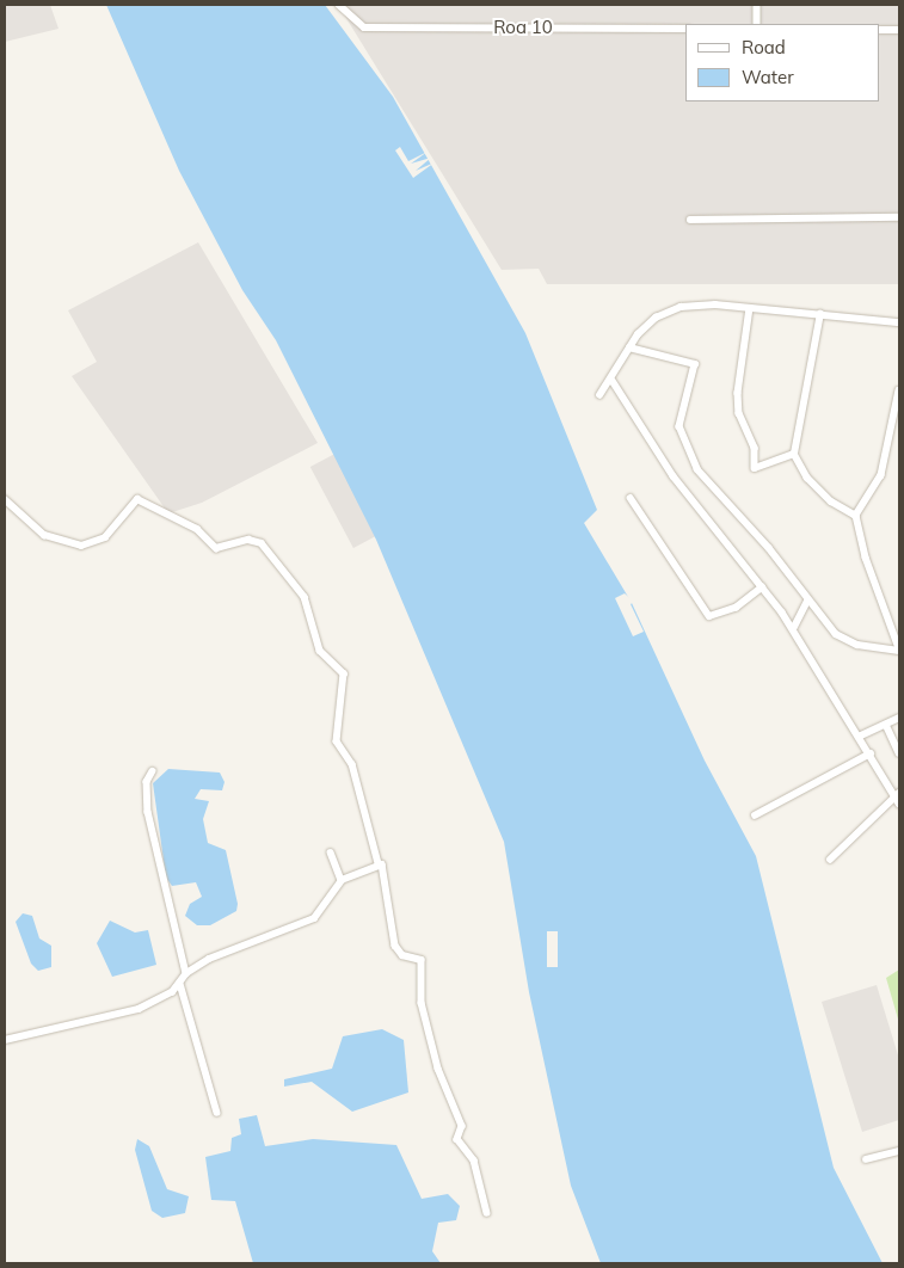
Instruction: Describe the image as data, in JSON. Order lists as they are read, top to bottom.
{
  "streets": {
    "street": ["Roa 10"]
  },
  "legend": ["Road", "Water"]
}
